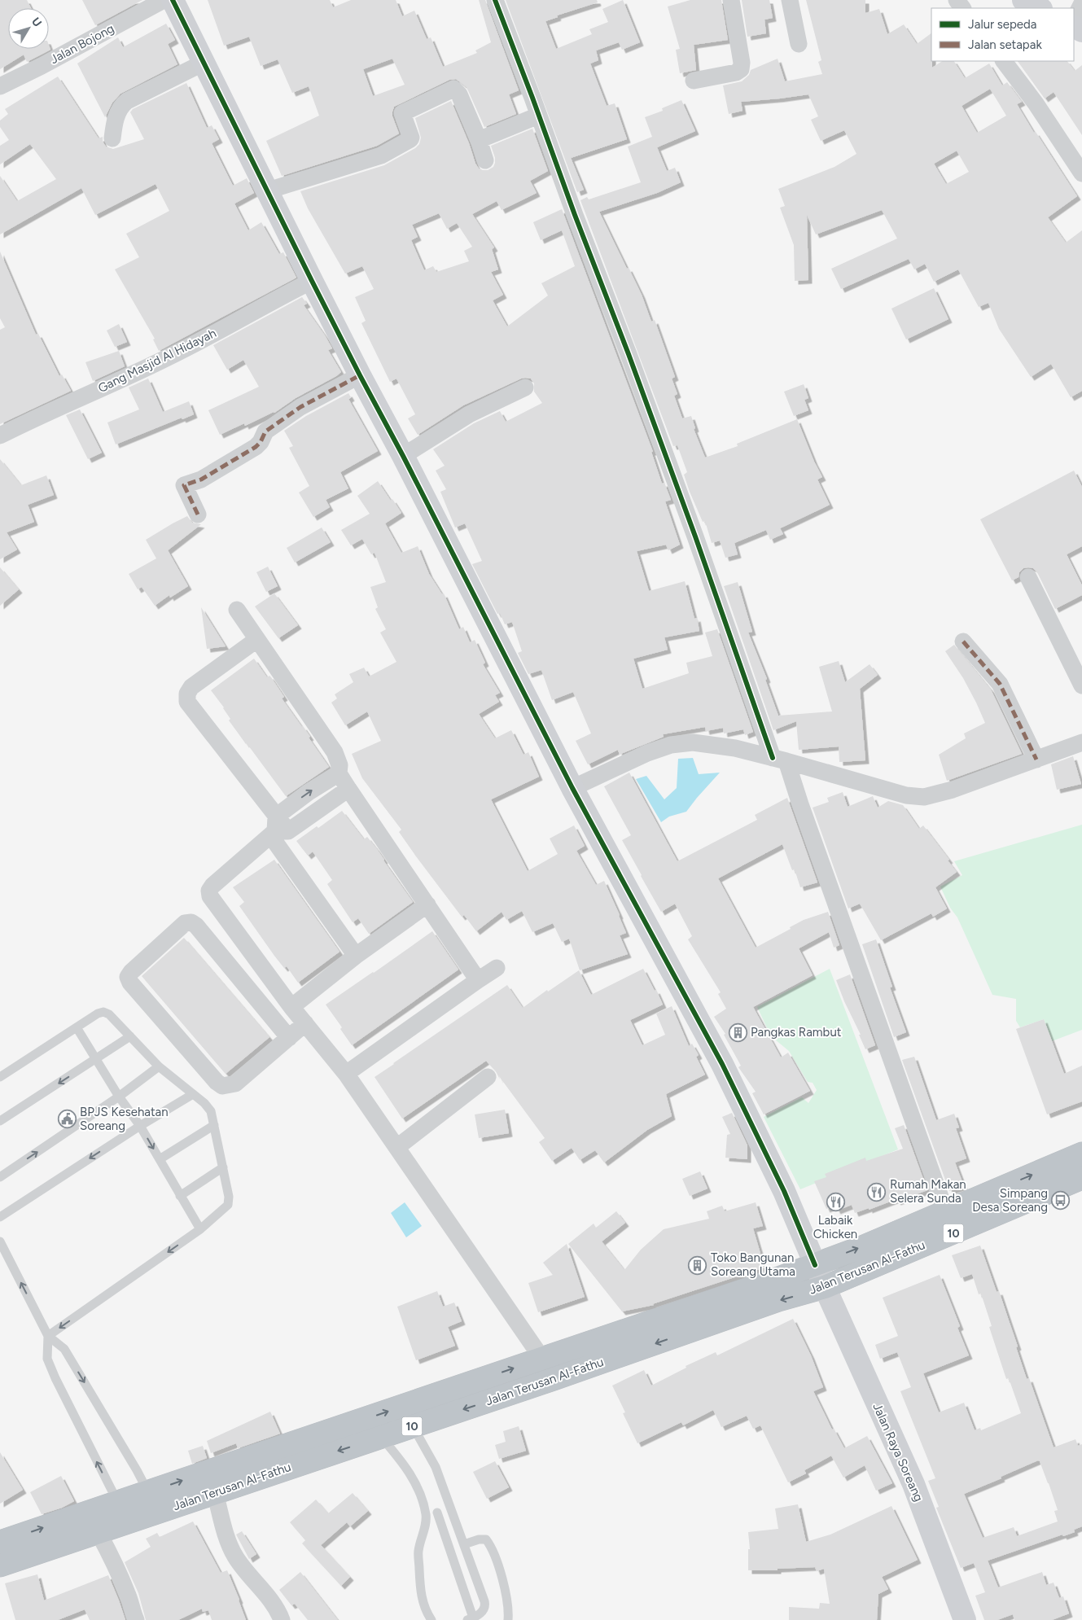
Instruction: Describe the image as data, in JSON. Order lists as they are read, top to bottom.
{
  "streets": {
    "highway": ["10", "Jalan Terusan Al-Fathu"],
    "street": ["Jalan Bojong", "Gang Masjid Al Hidayah", "Jalan Raya Soreang"]
  },
  "crossings": [
    ["Gang Masjid Al Hidayah", "Jalan Raya Soreang"],
    ["Jalan Terusan Al-Fathu", "Jalan Raya Soreang"]
  ],
  "places": {
    "building": ["Pangkas Rambut", "Toko Bangunan Soreang Utama"],
    "public building": ["BPJS Kesehatan Soreang"],
    "restaurant": ["Rumah Makan Selera Sunda", "Labaik Chicken"],
    "bus stop": ["Simpang Desa Soreang"]
  },
  "legend": ["Jalur sepeda", "Jalan setapak"],
  "north": "top right"
}
